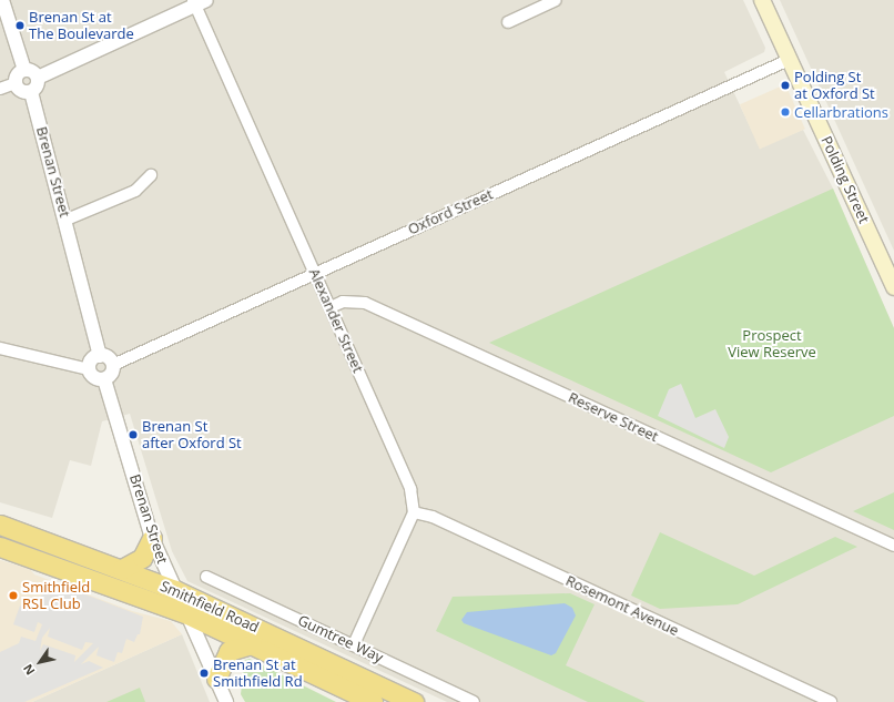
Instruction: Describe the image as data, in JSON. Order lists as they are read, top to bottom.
{
  "streets": {
    "highway": ["Smithfield Road"],
    "main road": ["Polding Street"],
    "street": [
      "Brenan Street",
      "Oxford Street",
      "Alexander Street",
      "Reserve Street",
      "Rosemont Avenue",
      "Gumtree Way"
    ]
  },
  "crossings": [
    ["Brenan Street", "Oxford Street"],
    ["Brenan Street", "Smithfield Road"],
    ["Polding Street", "Oxford Street"],
    ["Oxford Street", "Alexander Street"],
    ["Alexander Street", "Reserve Street"],
    ["Alexander Street", "Rosemont Avenue"]
  ],
  "parks": ["Prospect View Reserve"],
  "places": [
    "Brenan St at The Boulevarde",
    "Polding St at Oxford St",
    "Cellarbrations",
    "Brenan St after Oxford St",
    "Smithfield RSL Club",
    "Brenan St at Smithfield Rd"
  ],
  "north": "bottom left"
}
